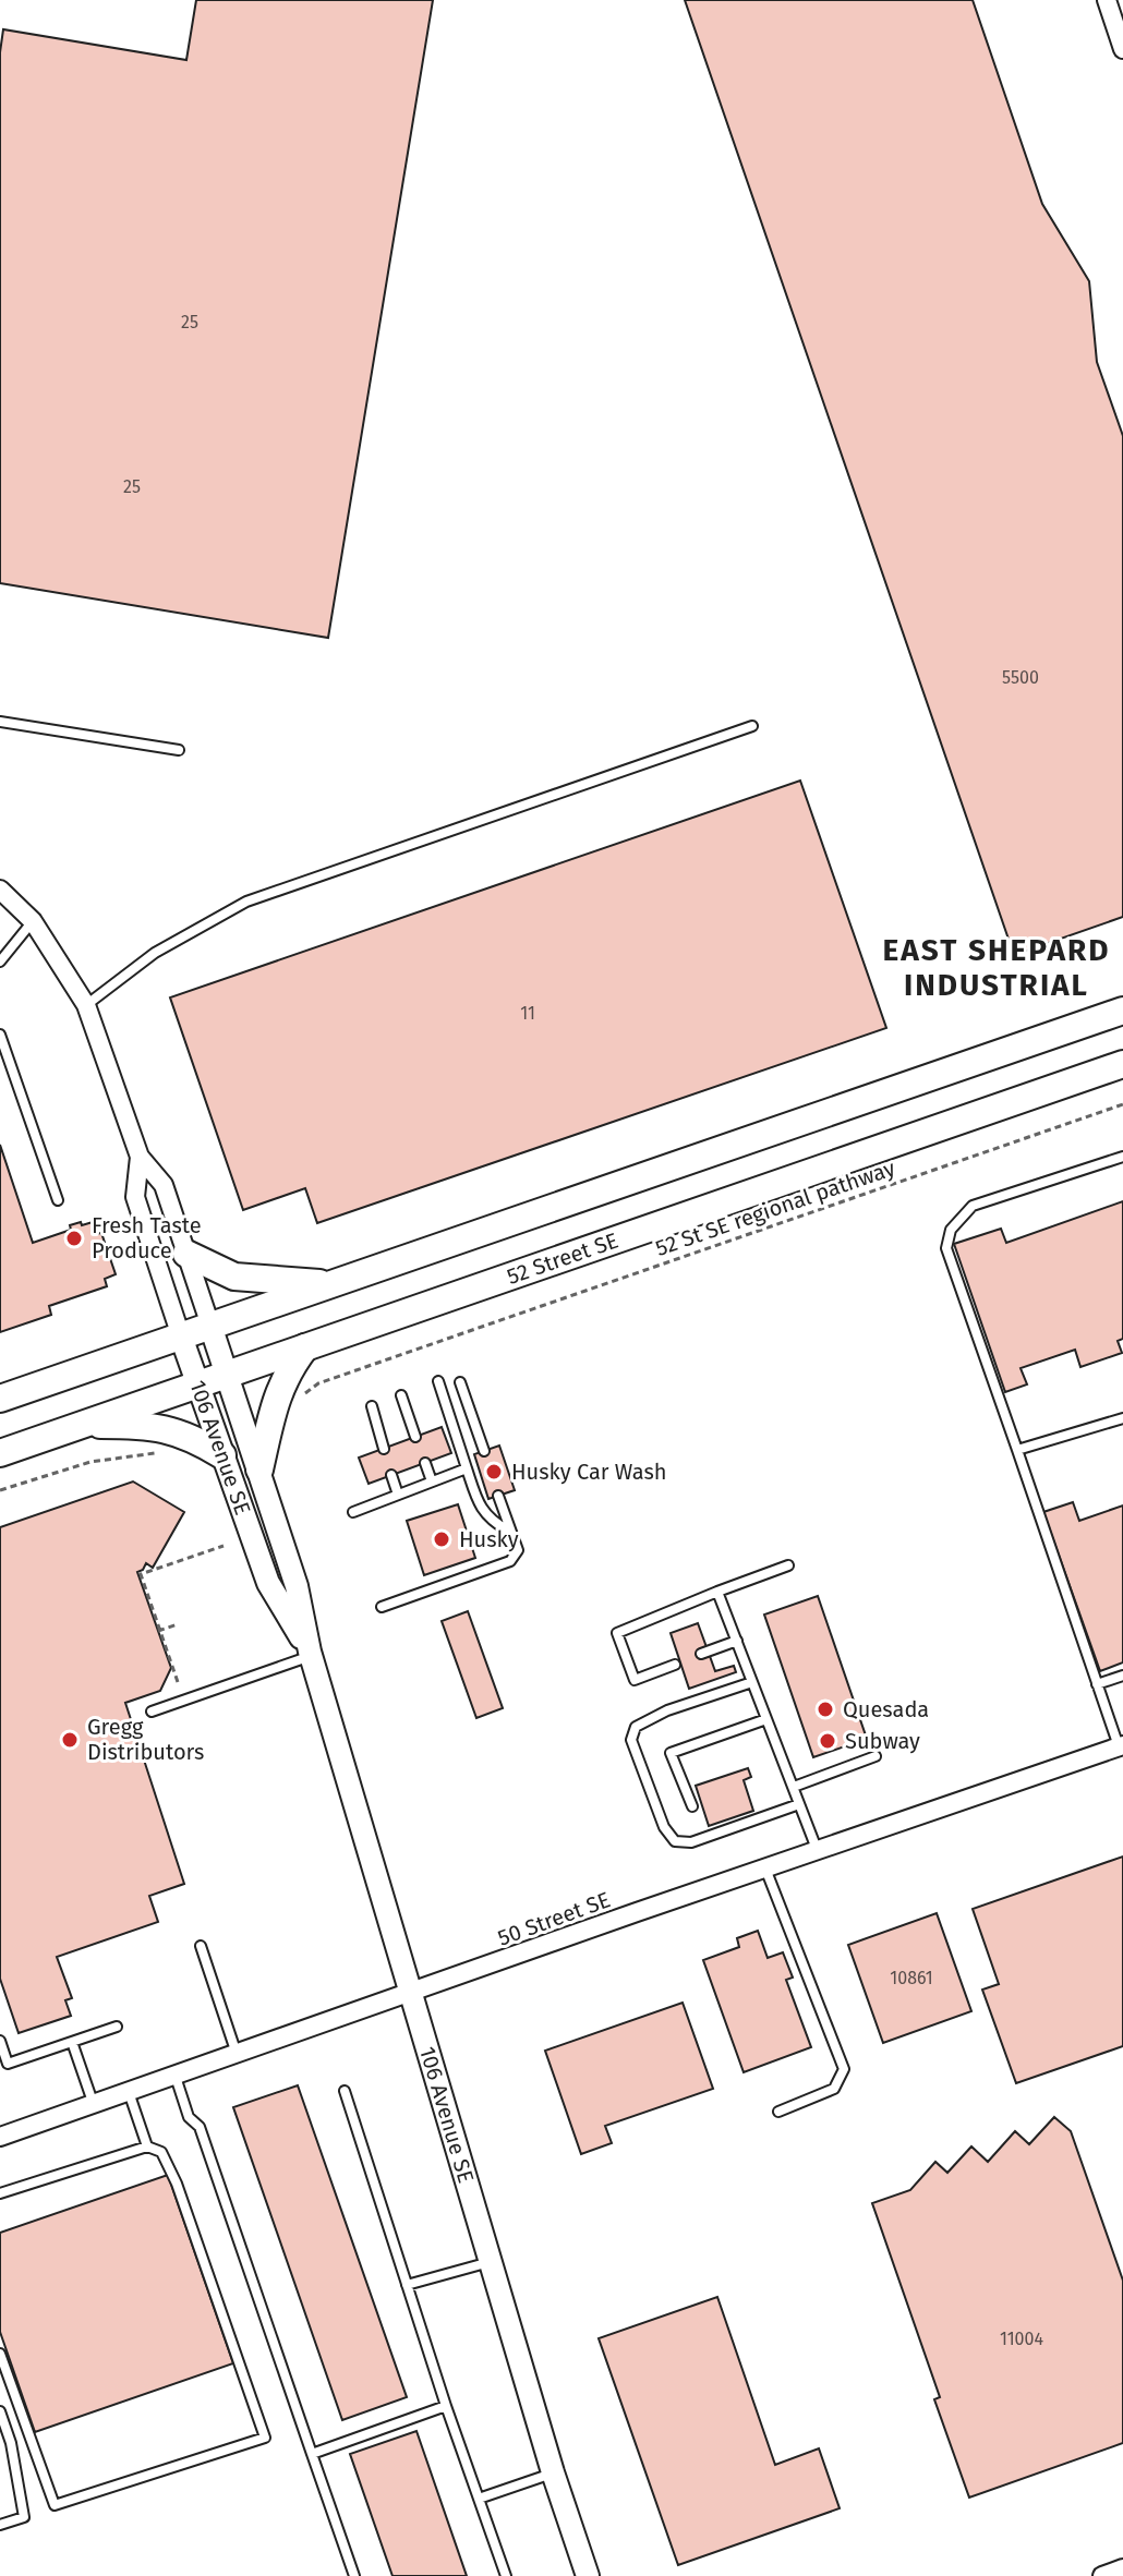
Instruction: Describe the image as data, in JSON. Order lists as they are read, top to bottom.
{
  "streets": {
    "main road": ["52 Street SE"],
    "street": ["106 Avenue SE", "50 Street SE"],
    "path": ["52 St SE regional pathway"]
  },
  "crossings": [
    ["52 Street SE", "106 Avenue SE"],
    ["106 Avenue SE", "50 Street SE"]
  ],
  "districts": ["EAST SHEPARD INDUSTRIAL"],
  "places": [
    "Fresh Taste Produce",
    "Husky Car Wash",
    "Husky",
    "Quesada",
    "Gregg Distributors",
    "Subway"
  ],
  "house_numbers": [
    "25",
    "25",
    "5500",
    "11",
    "10861",
    "11004"
  ]
}
